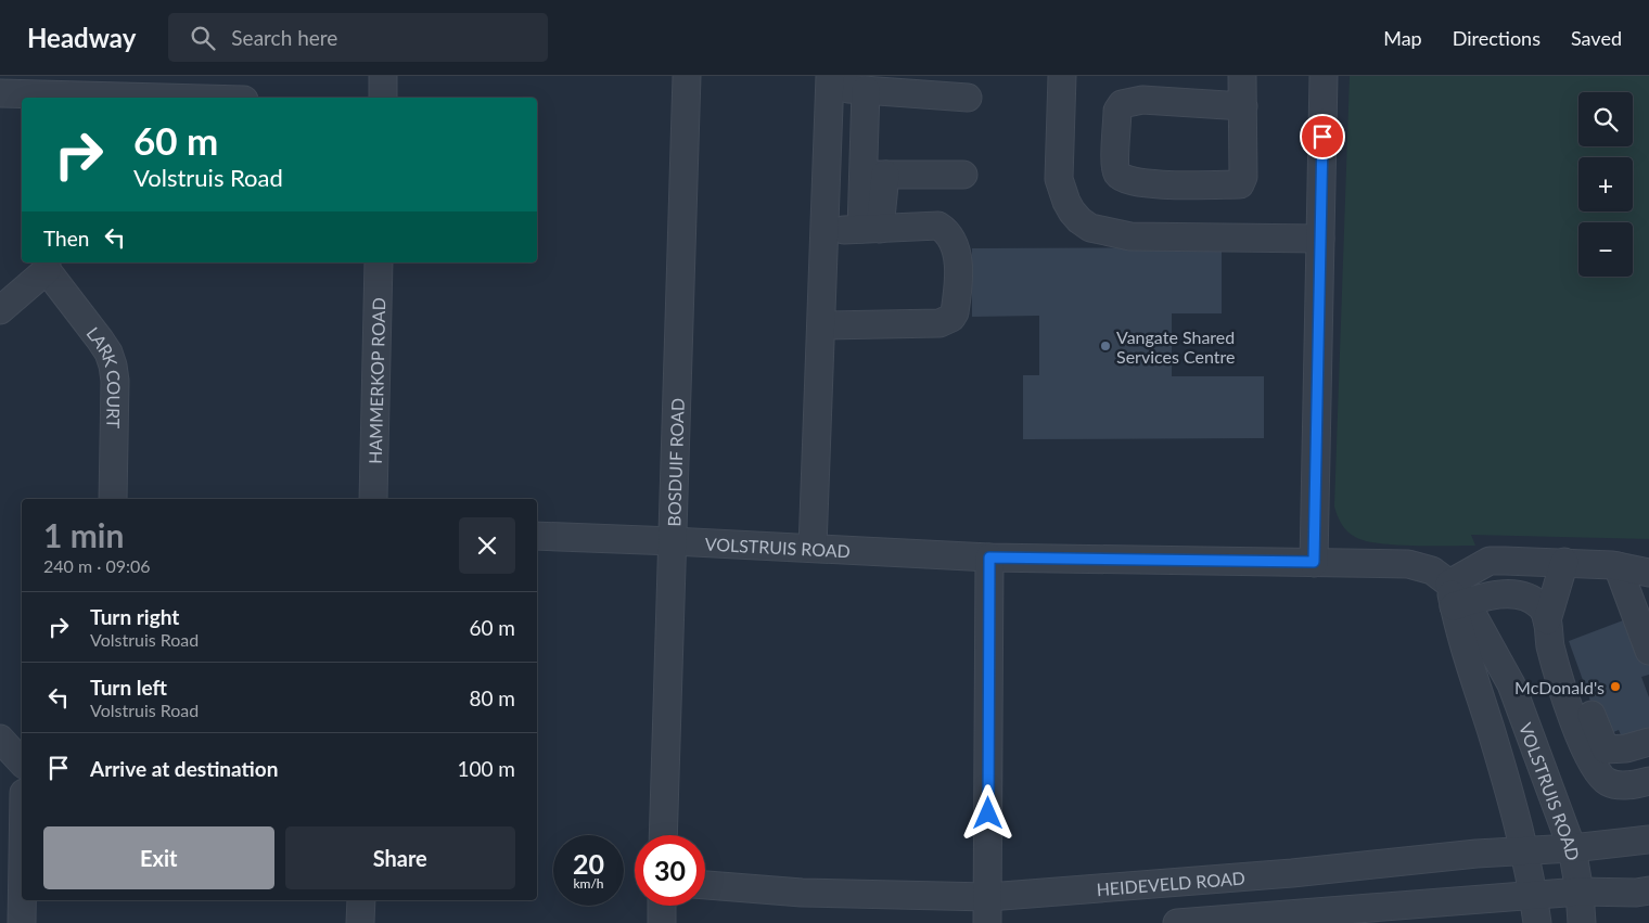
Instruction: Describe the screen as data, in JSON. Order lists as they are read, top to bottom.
{
  "streets": {
    "street": [
      "LARK COURT",
      "HAMMERKOP ROAD",
      "BOSDUIF ROAD",
      "VOLSTRUIS ROAD",
      "HEIDEVELD ROAD"
    ]
  },
  "crossings": [
    ["BOSDUIF ROAD", "VOLSTRUIS ROAD"],
    ["VOLSTRUIS ROAD", "HEIDEVELD ROAD"]
  ],
  "places": ["Vangate Shared Services Centre", "McDonald's"],
  "page": {
    "header": "Headway",
    "search": "Search here",
    "nav": ["Map", "Directions", "Saved"],
    "map_buttons": ["+", "−"],
    "turn": ["60 m", "Volstruis Road"],
    "then": "Then",
    "heading": ["1 min", "240 m · 09:06"],
    "list": [
      {
        "name": "Turn right",
        "note": "Volstruis Road",
        "value": "60 m"
      },
      {
        "name": "Turn left",
        "note": "Volstruis Road",
        "value": "80 m"
      },
      {
        "name": "Arrive at destination",
        "value": "100 m"
      }
    ],
    "buttons": ["Exit", "Share"],
    "speed": "20 km/h",
    "limit": "30"
  }
}
